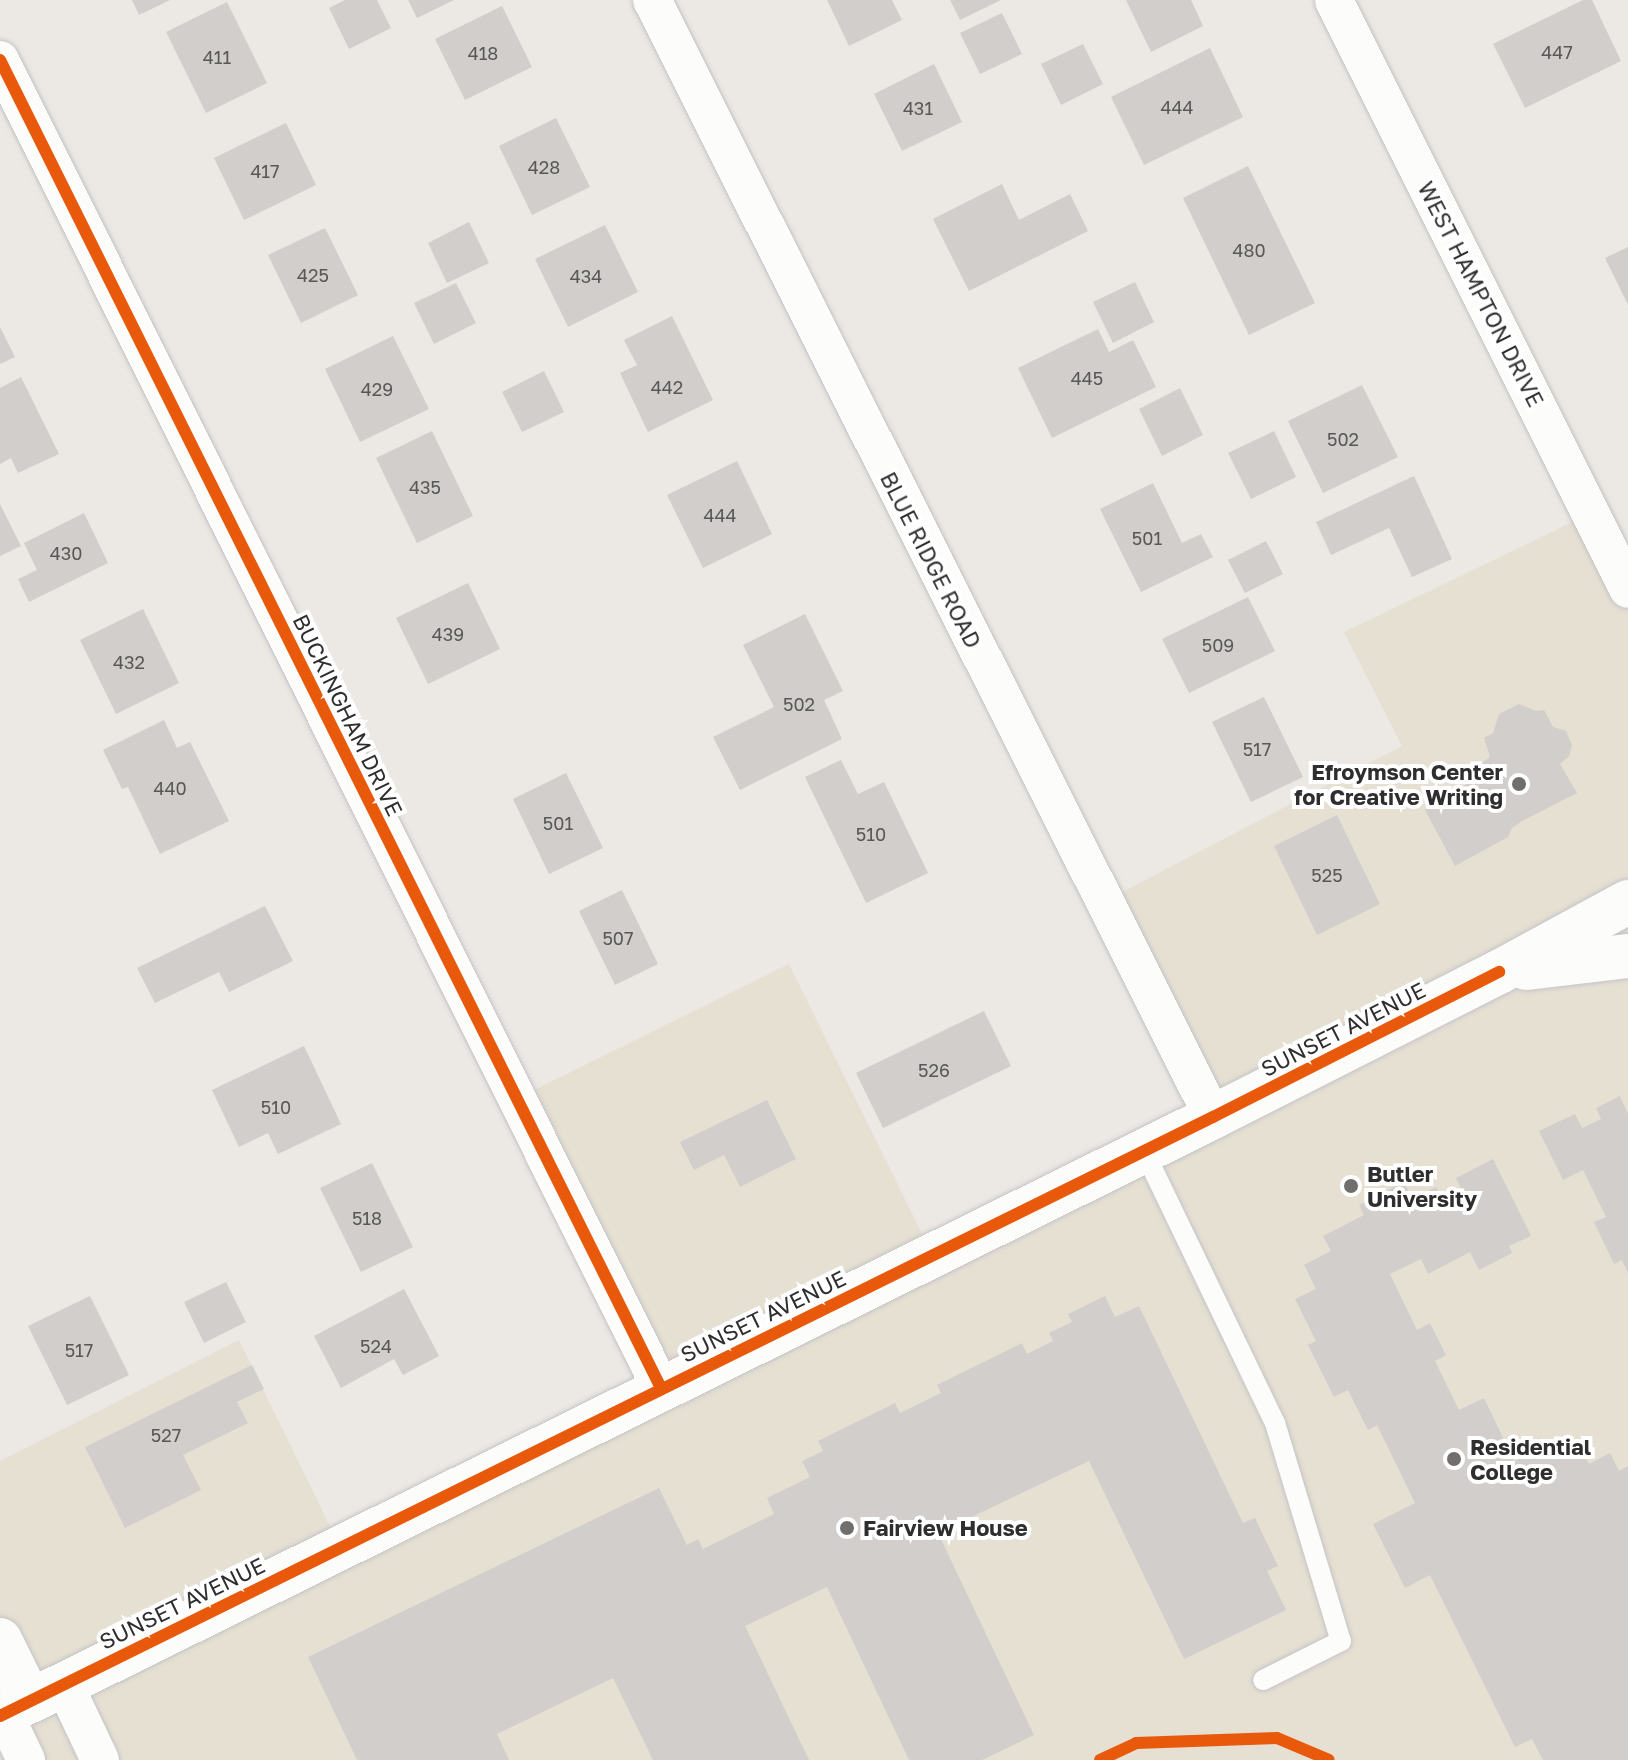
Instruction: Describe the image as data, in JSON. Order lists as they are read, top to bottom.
{
  "streets": {
    "street": [
      "WEST HAMPTON DRIVE",
      "BLUE RIDGE ROAD",
      "BUCKINGHAM DRIVE",
      "SUNSET AVENUE"
    ]
  },
  "crossings": [
    ["BLUE RIDGE ROAD", "SUNSET AVENUE"],
    ["BUCKINGHAM DRIVE", "SUNSET AVENUE"]
  ],
  "places": [
    "Efroymson Center for Creative Writing",
    "Butler University",
    "Residential College",
    "Fairview House"
  ],
  "house_numbers": [
    "447",
    "418",
    "411",
    "444",
    "431",
    "428",
    "417",
    "480",
    "425",
    "434",
    "445",
    "442",
    "429",
    "502",
    "435",
    "444",
    "501",
    "430",
    "439",
    "509",
    "432",
    "502",
    "517",
    "440",
    "501",
    "510",
    "525",
    "507",
    "526",
    "510",
    "518",
    "524",
    "517",
    "527"
  ]
}
